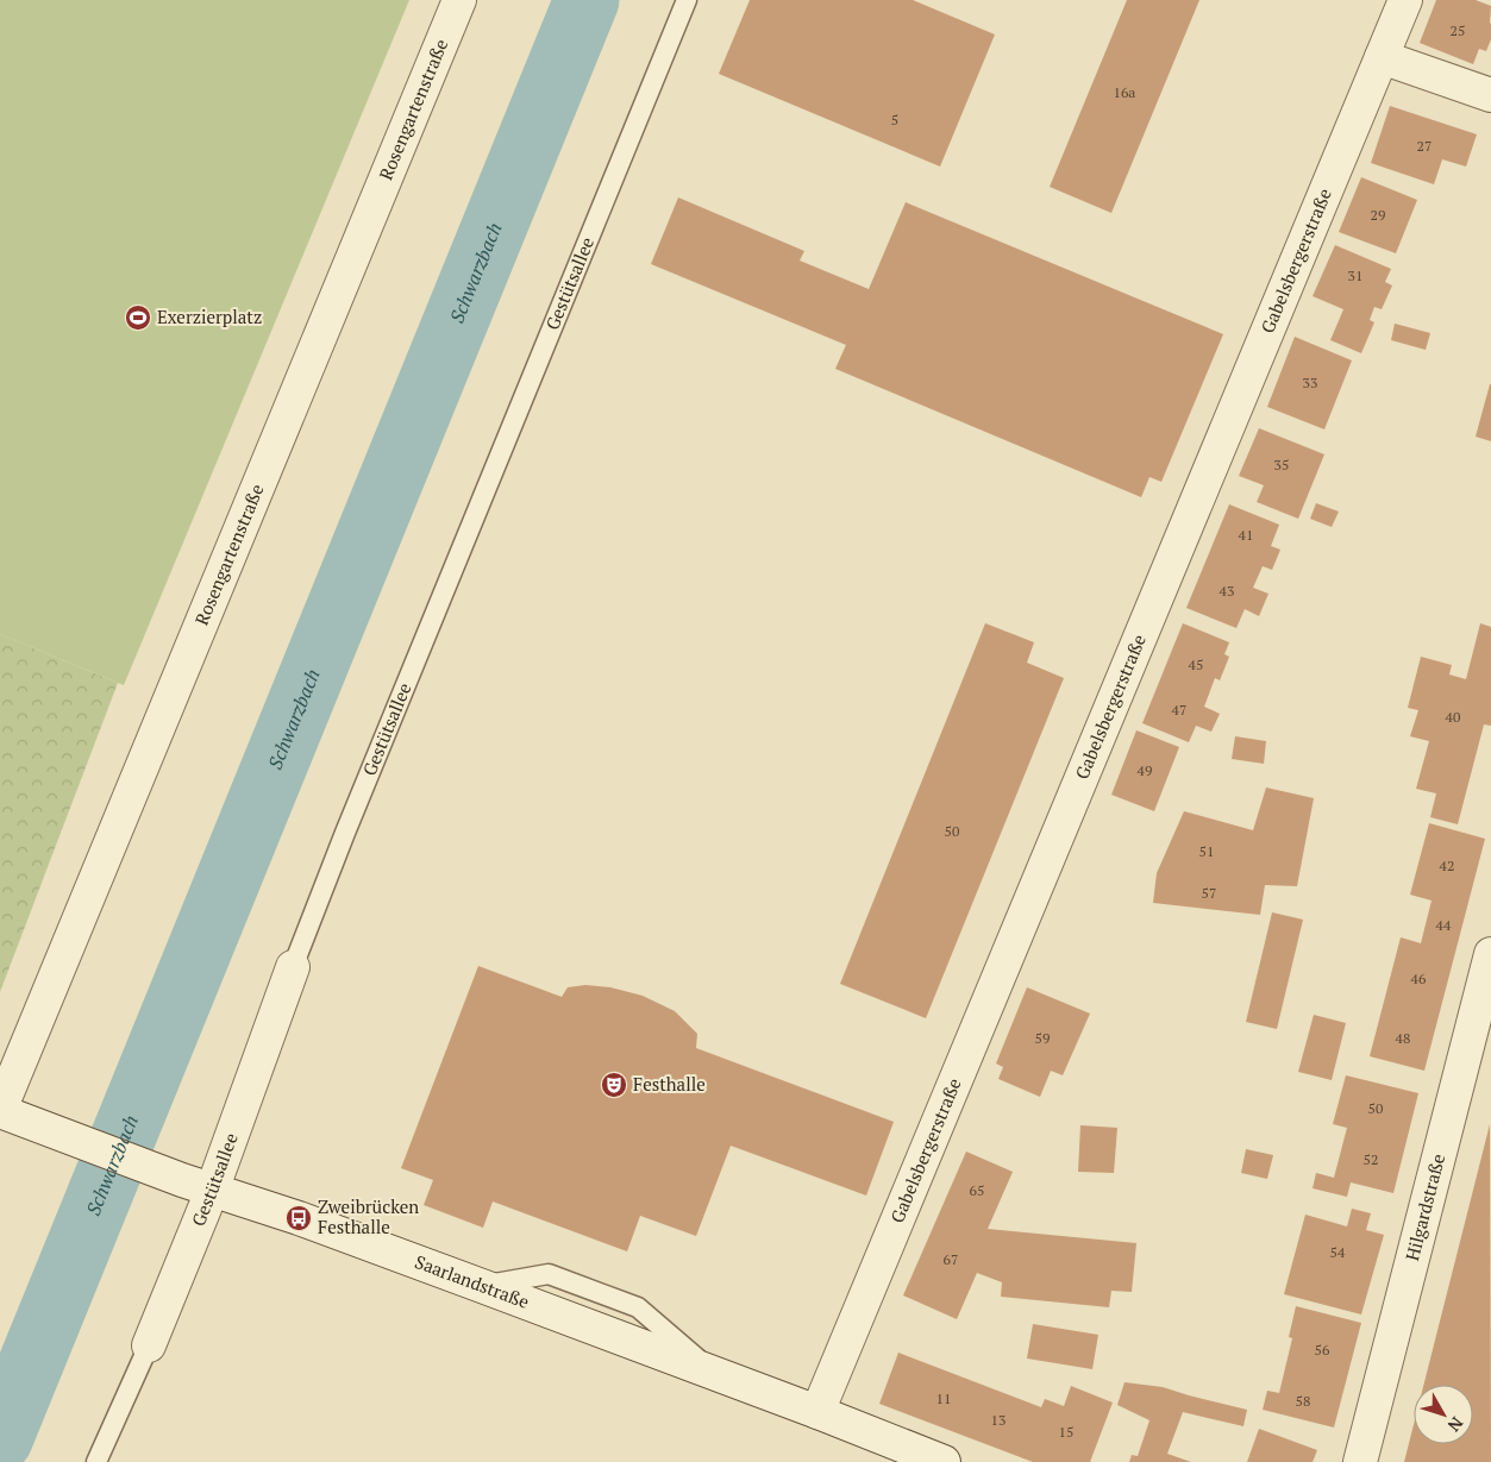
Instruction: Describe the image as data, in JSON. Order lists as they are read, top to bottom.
{
  "streets": {
    "street": [
      "Rosengartenstraße",
      "Gabelsbergerstraße",
      "Gestütsallee",
      "Hilgardstraße",
      "Saarlandstraße"
    ]
  },
  "crossings": [
    ["Rosengartenstraße", "Saarlandstraße"],
    ["Gabelsbergerstraße", "Saarlandstraße"],
    ["Gestütsallee", "Saarlandstraße"]
  ],
  "water": ["Schwarzbach"],
  "places": {
    "sports": ["Exerzierplatz"],
    "theatre": ["Festhalle"],
    "bus stop": ["Zweibrücken Festhalle"]
  },
  "house_numbers": [
    "25",
    "16a",
    "5",
    "27",
    "29",
    "31",
    "33",
    "35",
    "41",
    "43",
    "45",
    "47",
    "40",
    "49",
    "50",
    "51",
    "42",
    "57",
    "44",
    "46",
    "59",
    "48",
    "50",
    "52",
    "65",
    "54",
    "67",
    "56",
    "11",
    "58",
    "13",
    "15"
  ],
  "north": "bottom right"
}
